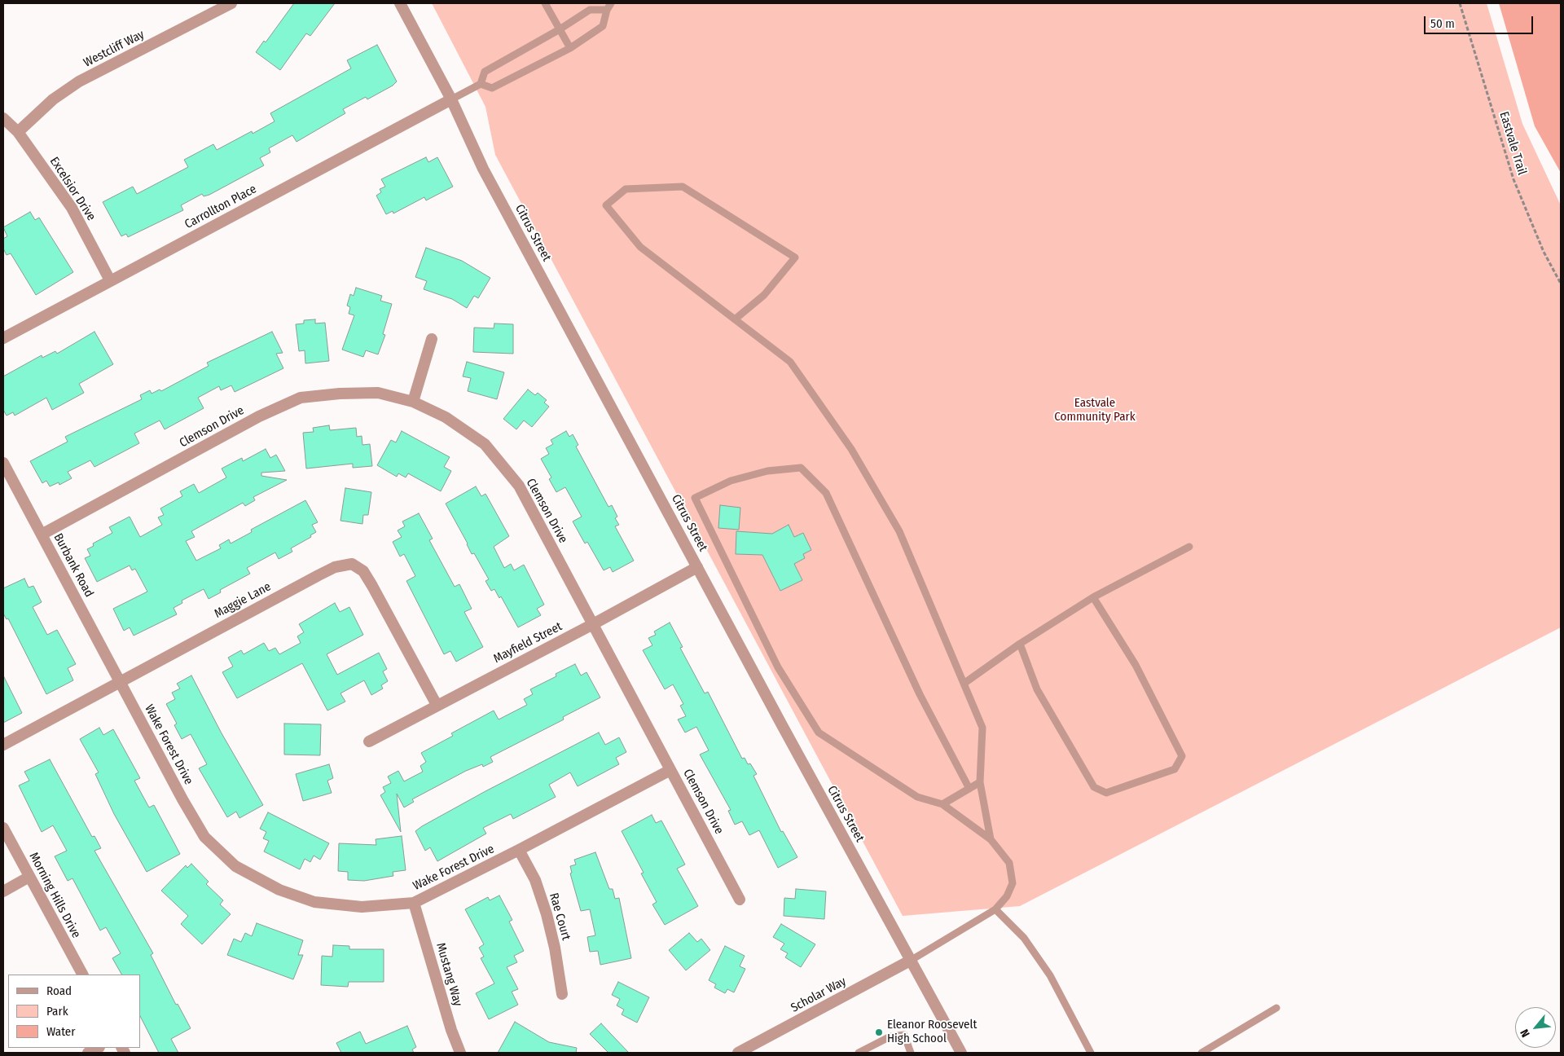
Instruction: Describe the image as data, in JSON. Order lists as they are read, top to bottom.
{
  "streets": {
    "street": [
      "Westcliff Way",
      "Excelsior Drive",
      "Carrollton Place",
      "Citrus Street",
      "Clemson Drive",
      "Burbank Road",
      "Maggie Lane",
      "Mayfield Street",
      "Wake Forest Drive",
      "Morning Hills Drive",
      "Rae Court",
      "Mustang Way",
      "Scholar Way"
    ],
    "path": ["Eastvale Trail"]
  },
  "crossings": [
    ["Westcliff Way", "Excelsior Drive"],
    ["Excelsior Drive", "Carrollton Place"],
    ["Carrollton Place", "Citrus Street"],
    ["Citrus Street", "Mayfield Street"],
    ["Citrus Street", "Scholar Way"],
    ["Clemson Drive", "Burbank Road"],
    ["Clemson Drive", "Mayfield Street"],
    ["Clemson Drive", "Wake Forest Drive"],
    ["Burbank Road", "Maggie Lane"],
    ["Burbank Road", "Wake Forest Drive"],
    ["Maggie Lane", "Mayfield Street"],
    ["Maggie Lane", "Wake Forest Drive"],
    ["Wake Forest Drive", "Rae Court"],
    ["Wake Forest Drive", "Mustang Way"]
  ],
  "parks": ["Eastvale Community Park"],
  "places": ["Eleanor Roosevelt High School"],
  "legend": ["Road", "Park", "Water"],
  "scale_bar": "50 m",
  "north": "bottom left"
}
